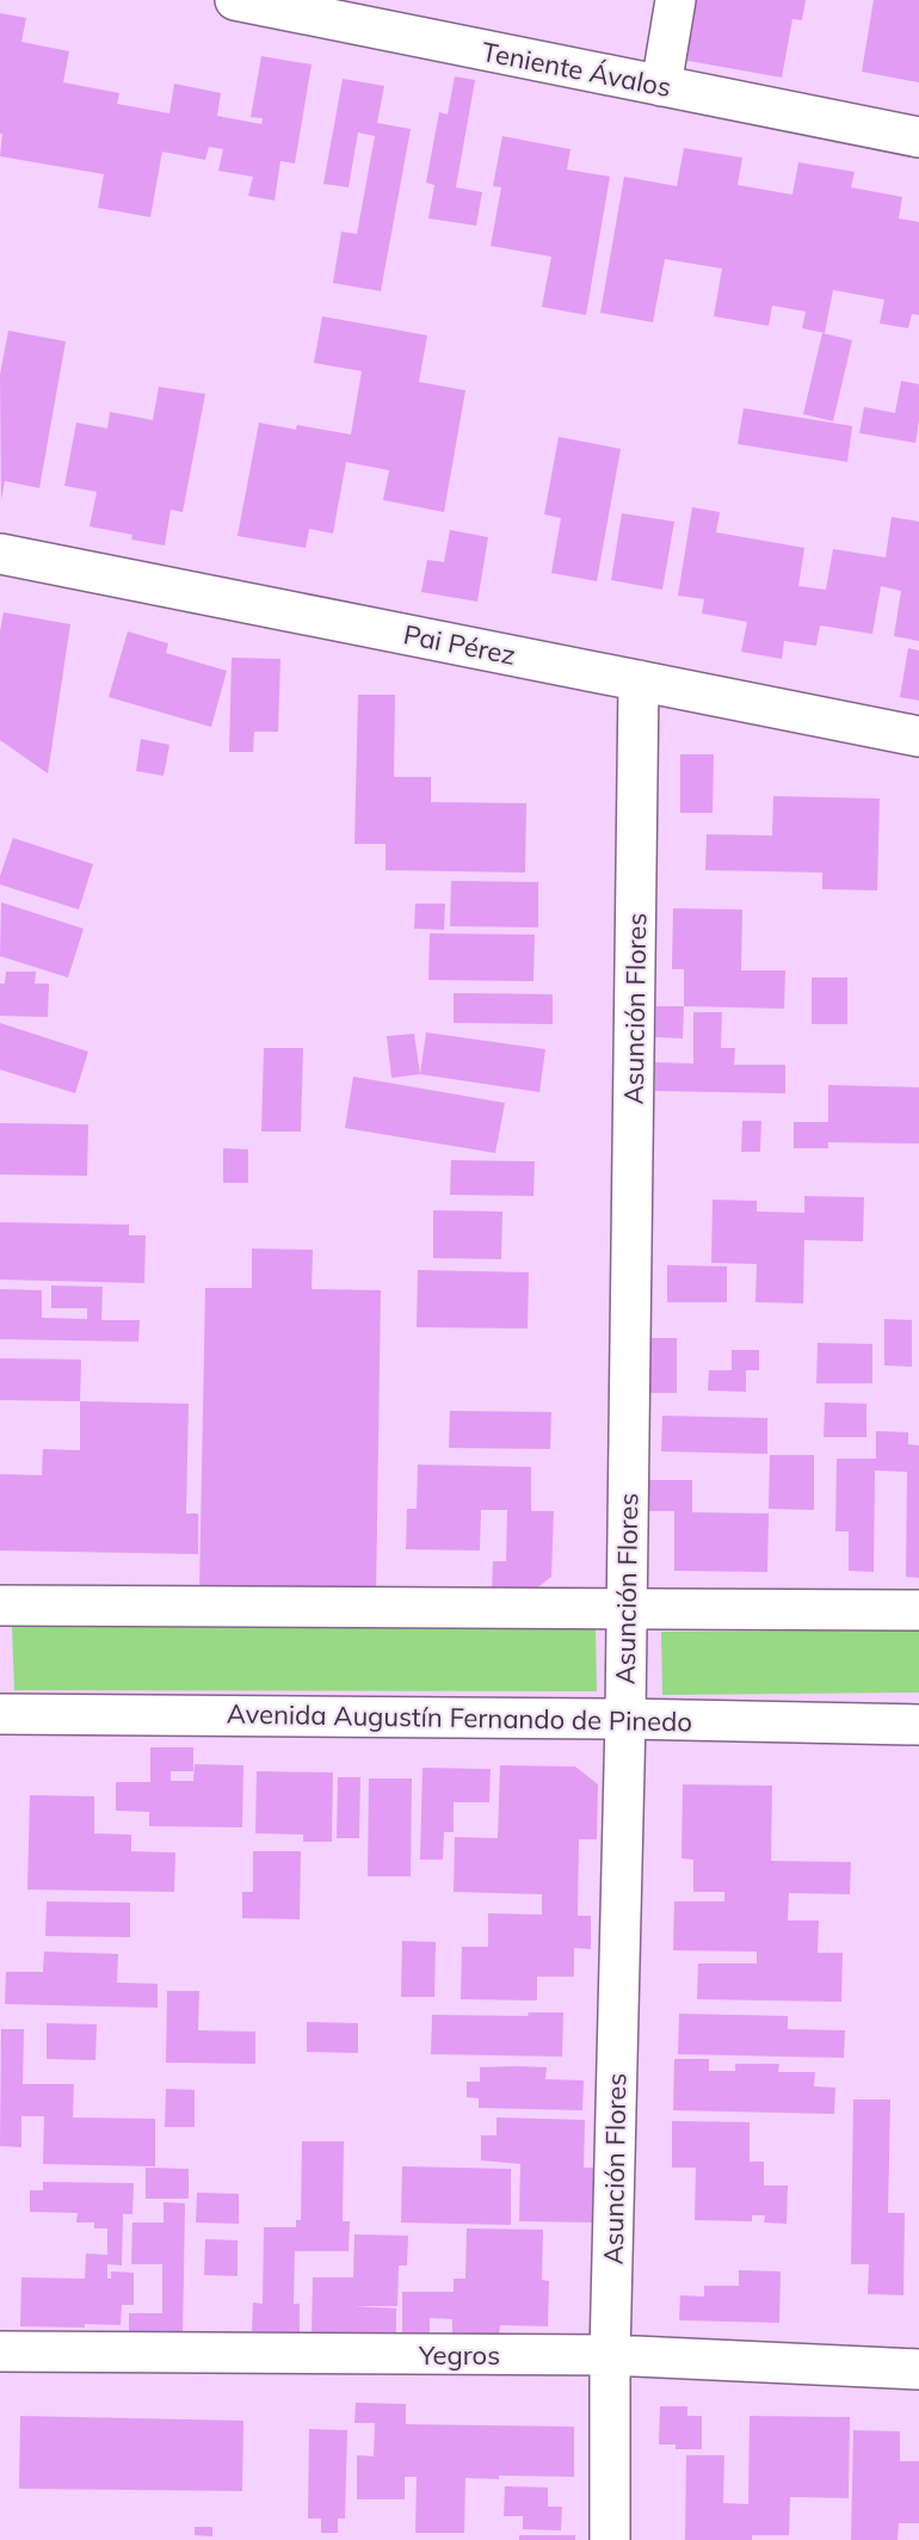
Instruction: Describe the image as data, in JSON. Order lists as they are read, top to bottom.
{
  "streets": {
    "main road": [
      "Teniente Ávalos",
      "Pai Pérez",
      "Asunción Flores",
      "Avenida Augustín Fernando de Pinedo",
      "Yegros"
    ]
  },
  "crossings": [
    ["Pai Pérez", "Asunción Flores"],
    ["Asunción Flores", "Avenida Augustín Fernando de Pinedo"],
    ["Asunción Flores", "Yegros"]
  ]
}
